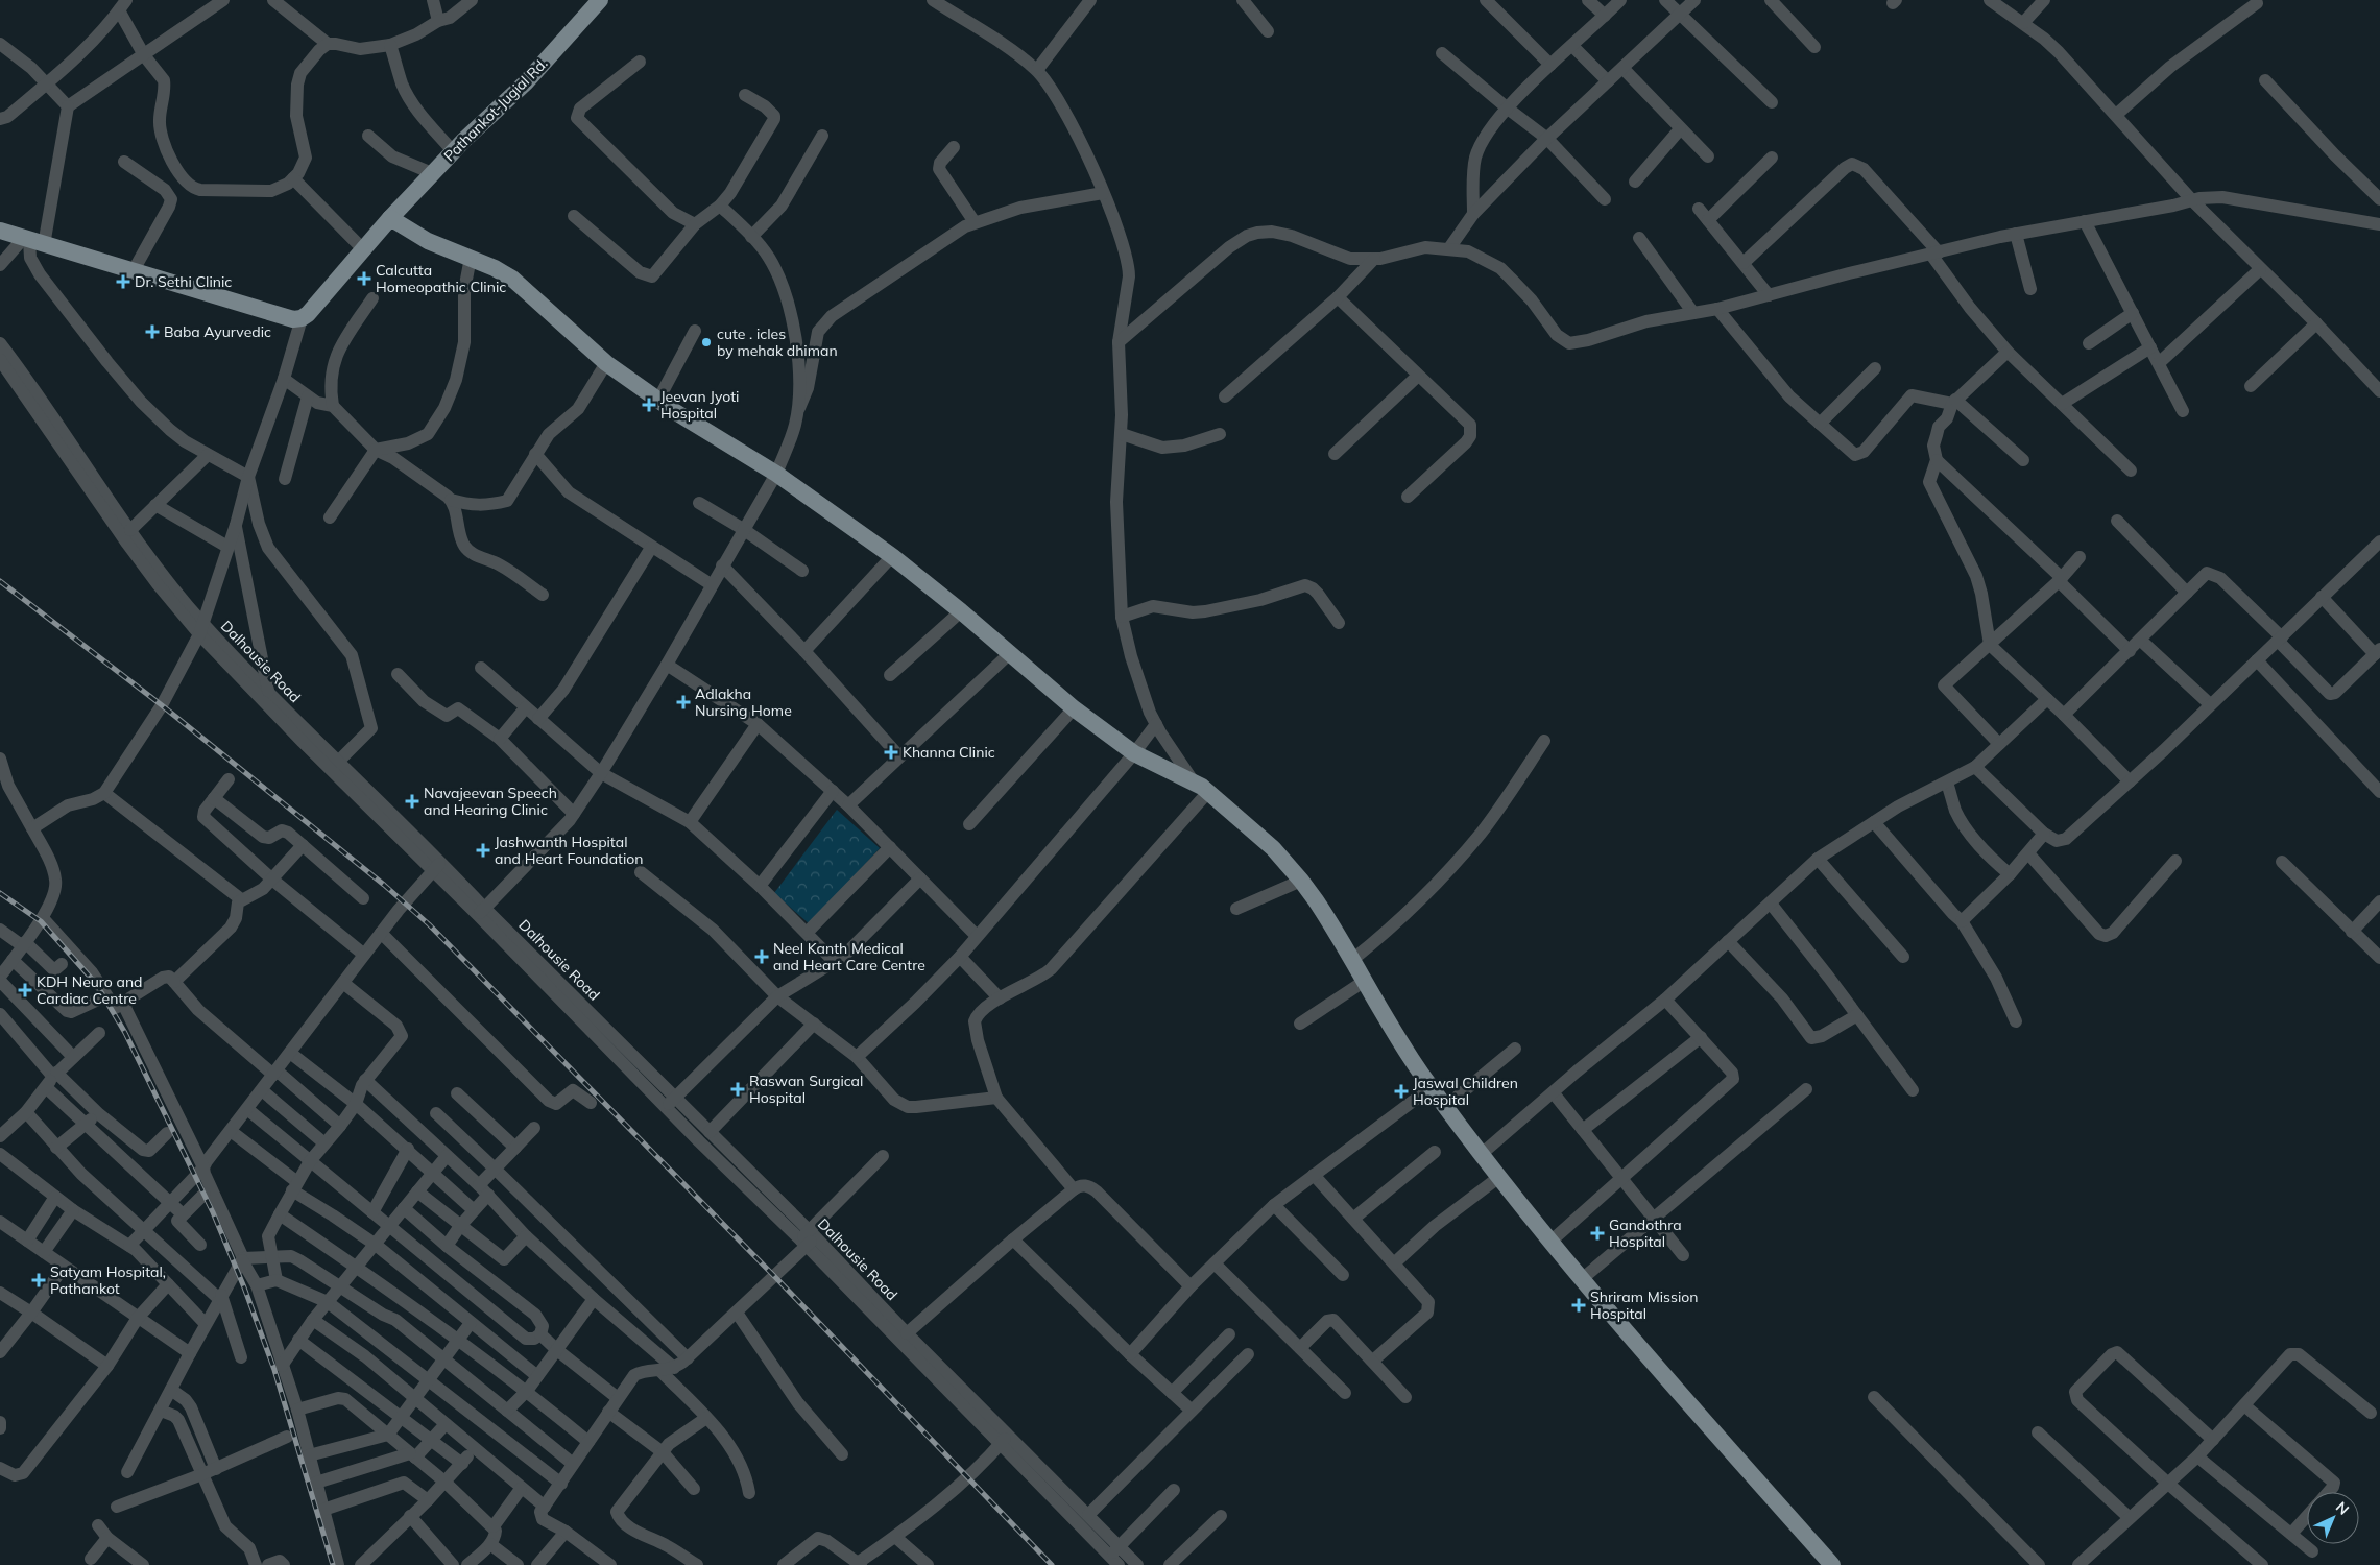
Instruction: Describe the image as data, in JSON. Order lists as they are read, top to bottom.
{
  "streets": {
    "main road": ["Pathankot-Jugial Rd."],
    "street": ["Dalhousie Road"]
  },
  "places": {
    "health": [
      "Calcutta Homeopathic Clinic",
      "Dr. Sethi Clinic",
      "Baba Ayurvedic",
      "Jeevan Jyoti Hospital",
      "Adlakha Nursing Home",
      "Khanna Clinic",
      "Navajeevan Speech and Hearing Clinic",
      "Jashwanth Hospital and Heart Foundation",
      "Neel Kanth Medical and Heart Care Centre",
      "KDH Neuro and Cardiac Centre",
      "Raswan Surgical Hospital",
      "Jaswal Children Hospital",
      "Gandothra Hospital",
      "Satyam Hospital, Pathankot",
      "Shriram Mission Hospital"
    ],
    "other": ["cute . icles by mehak dhiman"]
  },
  "north": "top right"
}
